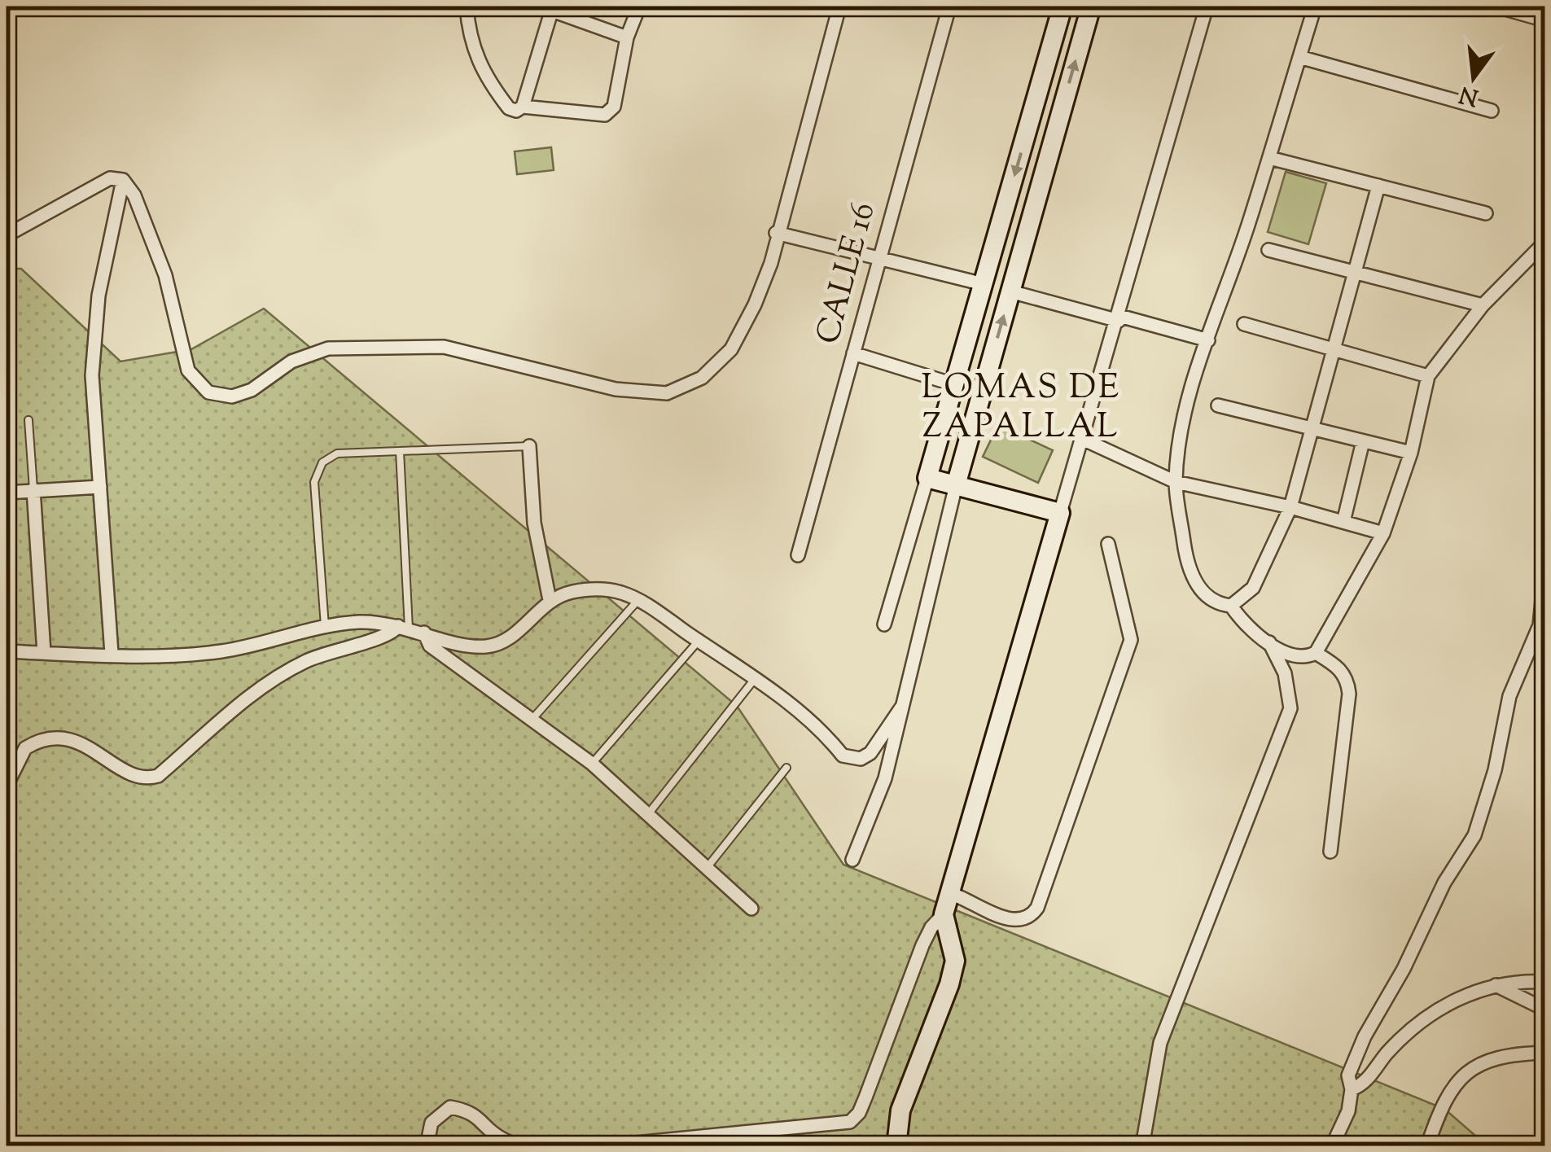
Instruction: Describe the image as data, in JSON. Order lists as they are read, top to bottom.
{
  "streets": {
    "street": ["CALLE 16"]
  },
  "districts": ["LOMAS DE ZAPALLAL"],
  "north": "bottom"
}
